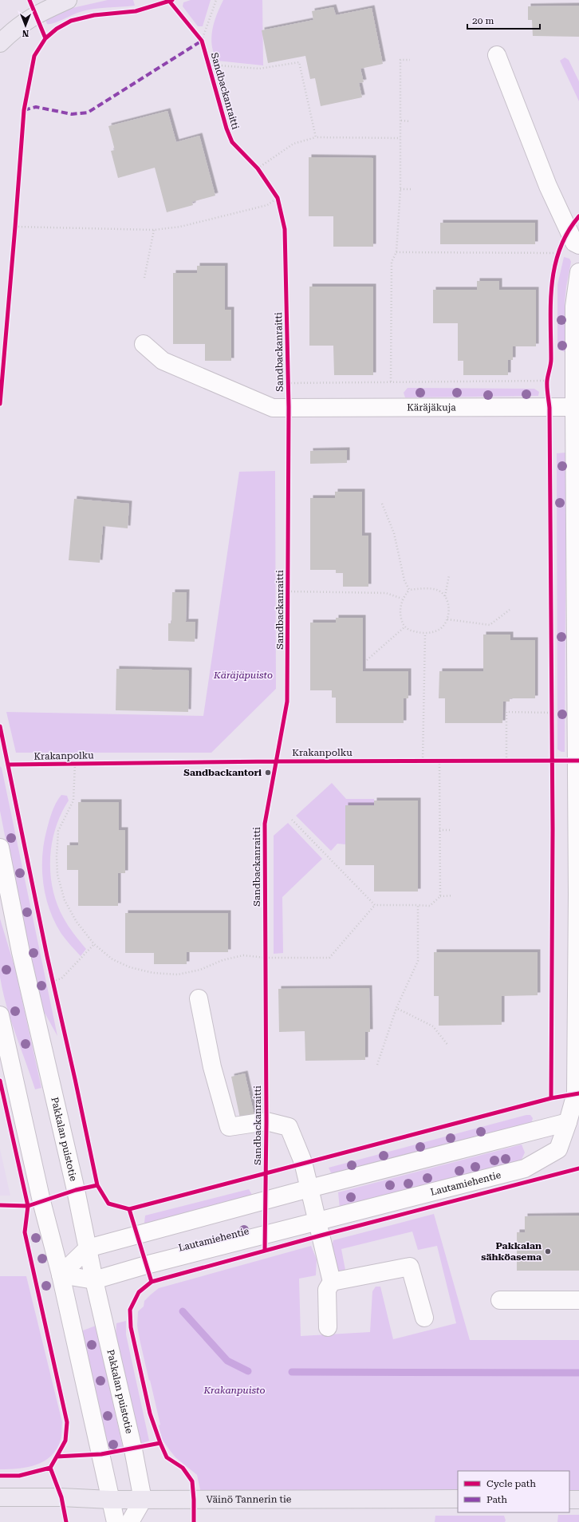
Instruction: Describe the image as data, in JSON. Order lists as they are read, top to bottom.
{
  "streets": {
    "main road": ["Väinö Tannerin tie"],
    "street": ["Käräjäkuja", "Pakkalan puistotie", "Lautamiehentie"],
    "cycle path": ["Sandbackanraitti", "Krakanpolku"]
  },
  "crossings": [
    ["Sandbackanraitti", "Käräjäkuja"],
    ["Käräjäkuja", "Lautamiehentie"],
    ["Pakkalan puistotie", "Lautamiehentie"],
    ["Pakkalan puistotie", "Väinö Tannerin tie"]
  ],
  "parks": ["Käräjäpuisto", "Krakanpuisto"],
  "places": ["Sandbackantori", "Pakkalan sähköasema"],
  "legend": ["Cycle path", "Path"],
  "scale_bar": "20 m",
  "north": "bottom"
}
